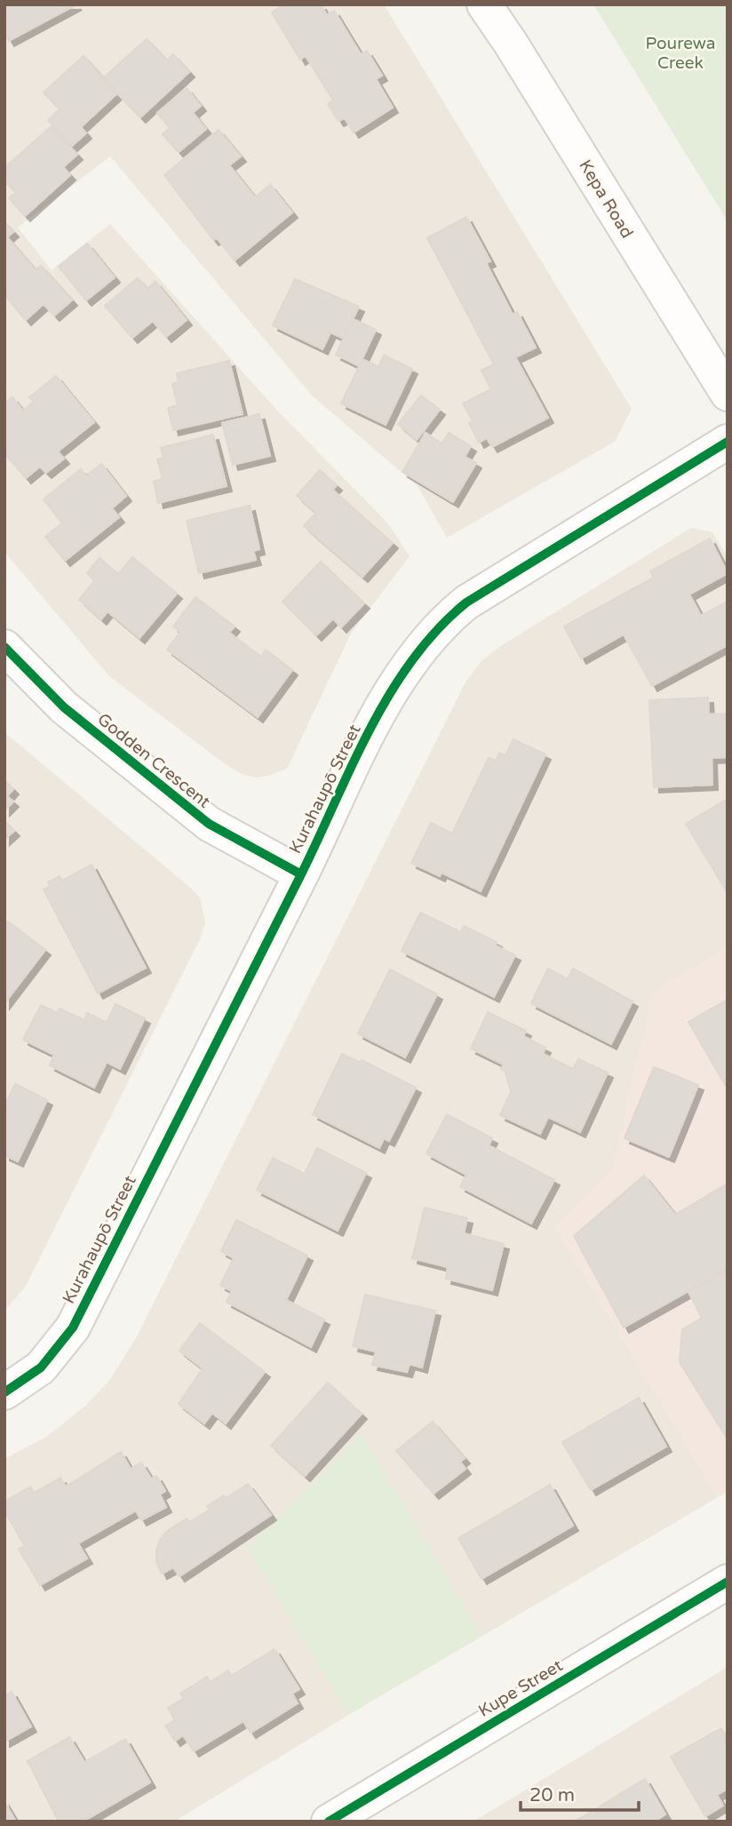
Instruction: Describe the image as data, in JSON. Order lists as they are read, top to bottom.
{
  "streets": {
    "street": [
      "Kepa Road",
      "Godden Crescent",
      "Kurahaupō Street",
      "Kupe Street"
    ]
  },
  "crossings": [
    ["Godden Crescent", "Kurahaupō Street"]
  ],
  "parks": ["Pourewa Creek"],
  "scale_bar": "20 m"
}
